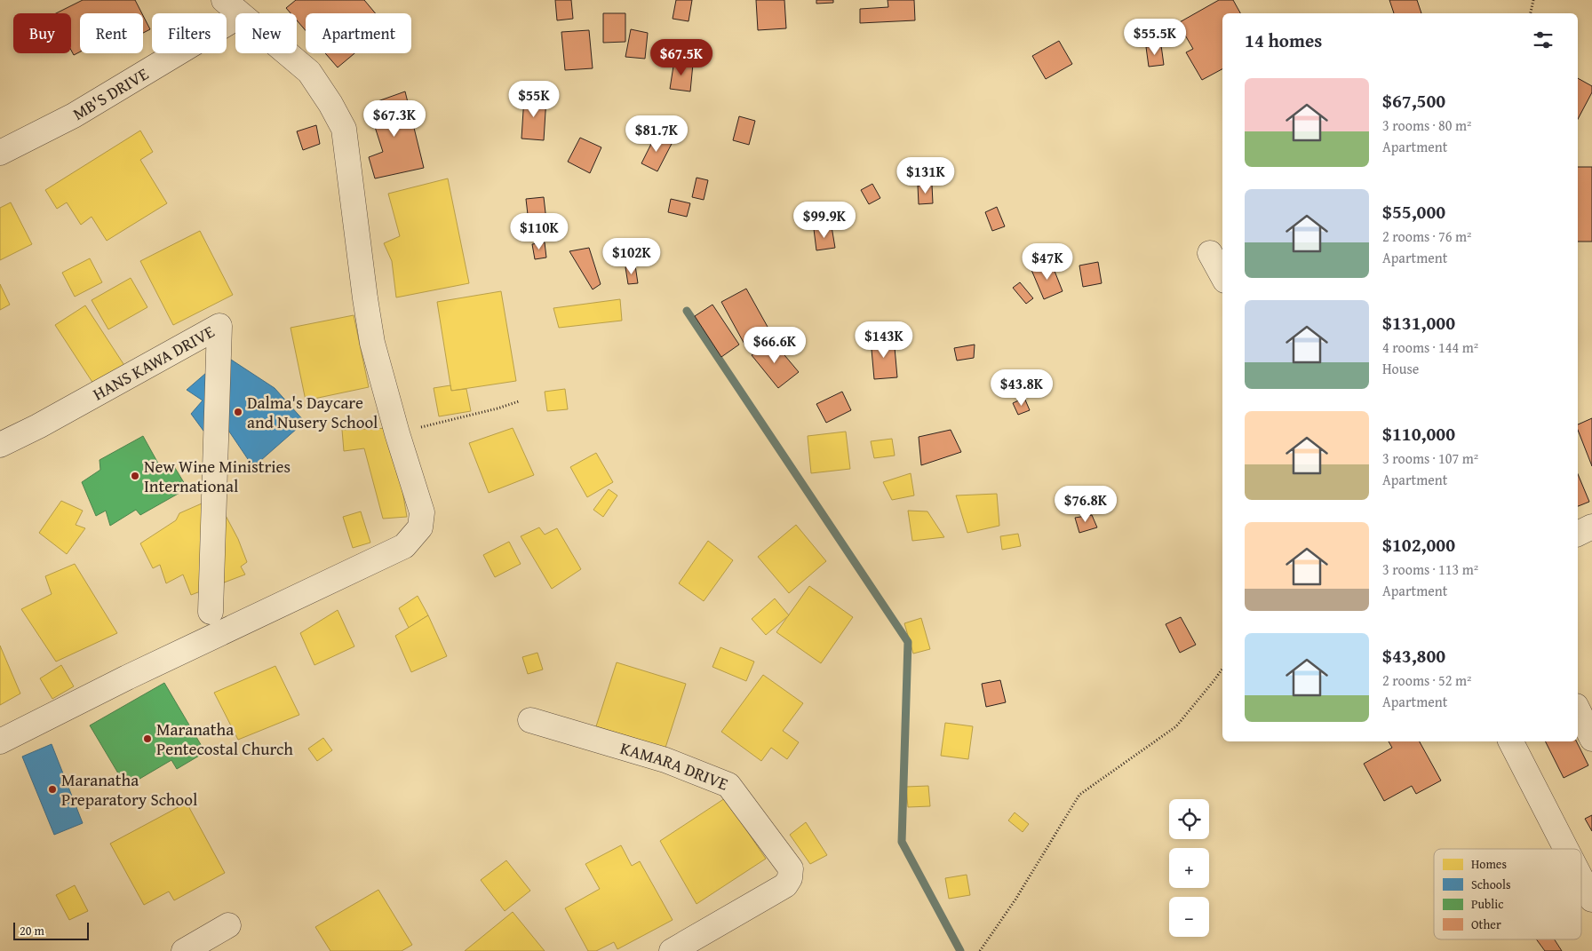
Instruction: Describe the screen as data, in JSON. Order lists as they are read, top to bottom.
{
  "streets": {
    "street": ["MB'S DRIVE", "HANS KAWA DRIVE", "KAMARA DRIVE"]
  },
  "places": [
    "Dalma's Daycare and Nusery School",
    "New Wine Ministries International",
    "Maranatha Pentecostal Church",
    "Maranatha Preparatory School"
  ],
  "legend": [
    "Homes",
    "Schools",
    "Public",
    "Other"
  ],
  "scale_bar": "20 m",
  "page": {
    "chip": [
      "Buy",
      "Rent",
      "Filters",
      "New",
      "Apartment"
    ],
    "heading": "14 homes",
    "price": [
      "$55.5K",
      "$67.5K",
      "$55K",
      "$67.3K",
      "$81.7K",
      "$131K",
      "$99.9K",
      "$110K",
      "$102K",
      "$47K",
      "$143K",
      "$66.6K",
      "$43.8K",
      "$76.8K"
    ],
    "list": [
      {
        "name": "$67,500",
        "note": "3 rooms · 80 m² · Apartment"
      },
      {
        "name": "$55,000",
        "note": "2 rooms · 76 m² · Apartment"
      },
      {
        "name": "$131,000",
        "note": "4 rooms · 144 m² · House"
      },
      {
        "name": "$110,000",
        "note": "3 rooms · 107 m² · Apartment"
      },
      {
        "name": "$102,000",
        "note": "3 rooms · 113 m² · Apartment"
      },
      {
        "name": "$43,800",
        "note": "2 rooms · 52 m² · Apartment"
      }
    ],
    "map_buttons": ["+", "−"],
    "scale": "20 m"
  }
}
